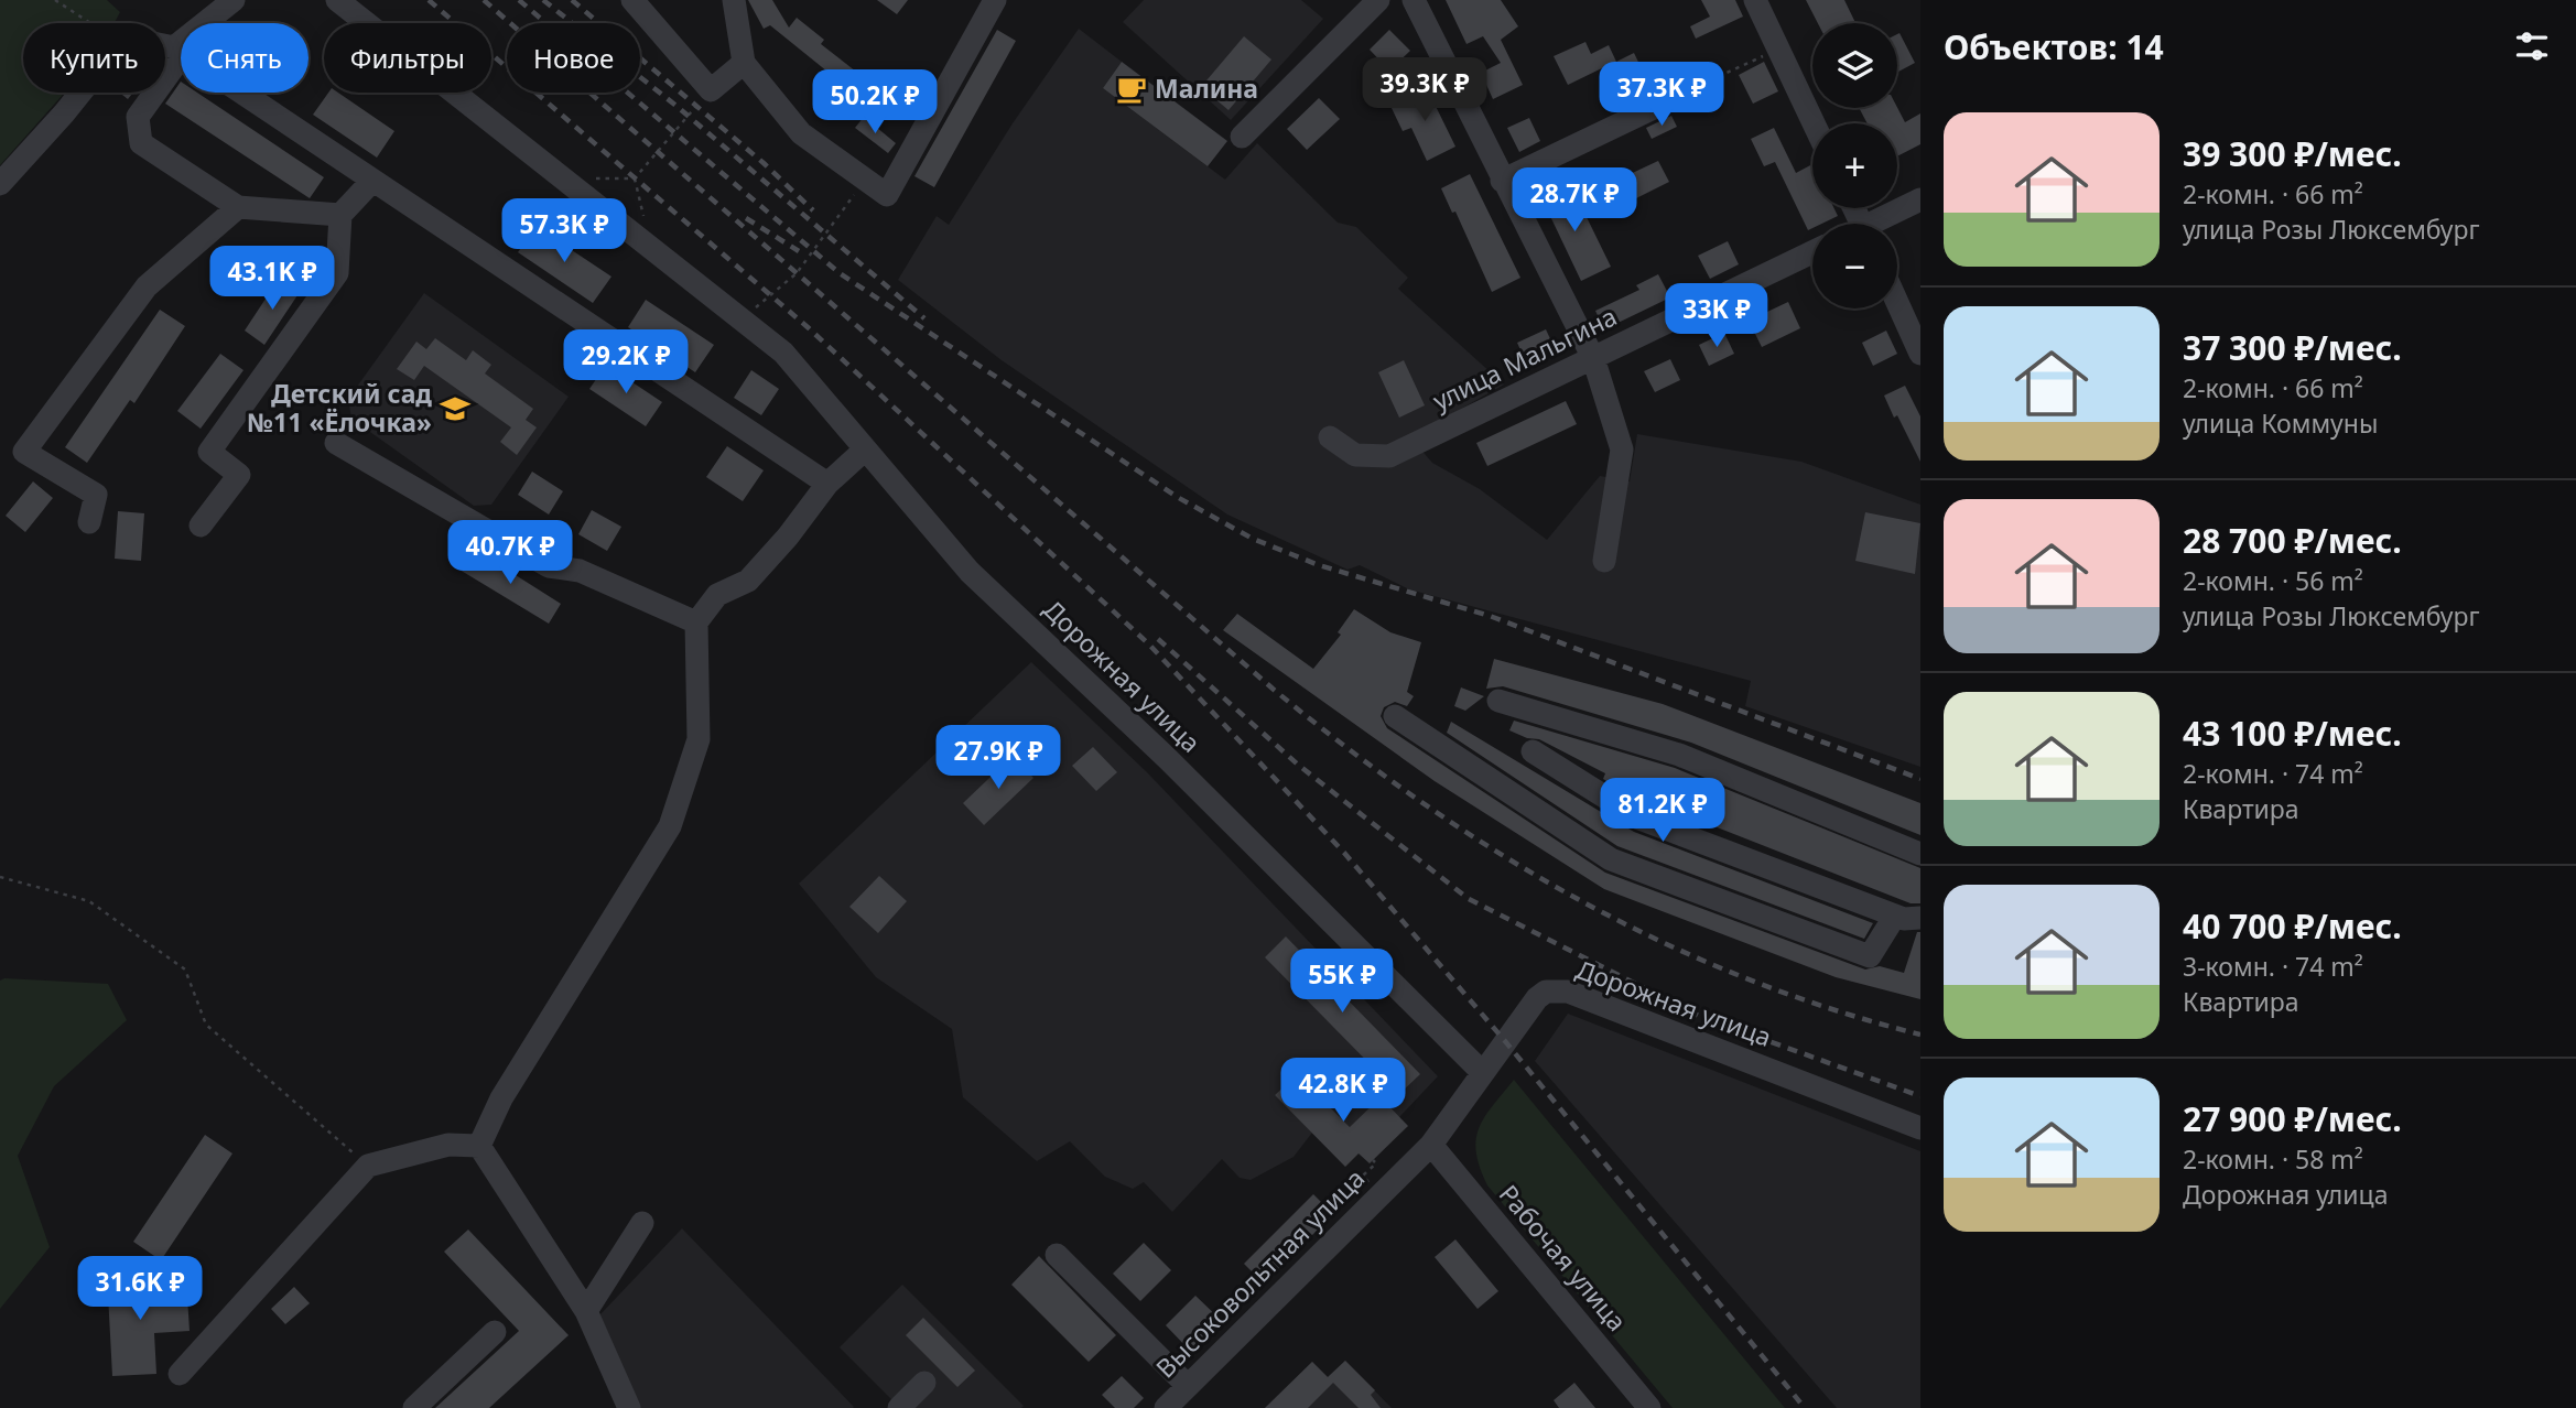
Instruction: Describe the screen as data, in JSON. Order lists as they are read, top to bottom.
{
  "streets": {
    "street": [
      "улица Мальгина",
      "Дорожная улица",
      "Рабочая улица",
      "Высоковольтная улица"
    ]
  },
  "crossings": [
    ["Дорожная улица", "Высоковольтная улица"],
    ["Рабочая улица", "Высоковольтная улица"]
  ],
  "places": {
    "cafe": ["Малина"],
    "school or university": ["Детский сад №11 «Ёлочка»"]
  },
  "page": {
    "heading": "Объектов: 14",
    "map_buttons": ["+", "−"],
    "chip": [
      "Купить",
      "Снять",
      "Фильтры",
      "Новое"
    ],
    "price": [
      "39.3K ₽",
      "37.3K ₽",
      "50.2K ₽",
      "28.7K ₽",
      "57.3K ₽",
      "43.1K ₽",
      "33K ₽",
      "29.2K ₽",
      "40.7K ₽",
      "27.9K ₽",
      "81.2K ₽",
      "55K ₽",
      "42.8K ₽",
      "31.6K ₽"
    ],
    "list": [
      {
        "name": "39 300 ₽/мес.",
        "note": "2-комн. · 66 m² · улица Розы Люксембург"
      },
      {
        "name": "37 300 ₽/мес.",
        "note": "2-комн. · 66 m² · улица Коммуны"
      },
      {
        "name": "28 700 ₽/мес.",
        "note": "2-комн. · 56 m² · улица Розы Люксембург"
      },
      {
        "name": "43 100 ₽/мес.",
        "note": "2-комн. · 74 m² · Квартира"
      },
      {
        "name": "40 700 ₽/мес.",
        "note": "3-комн. · 74 m² · Квартира"
      },
      {
        "name": "27 900 ₽/мес.",
        "note": "2-комн. · 58 m² · Дорожная улица"
      }
    ]
  }
}
